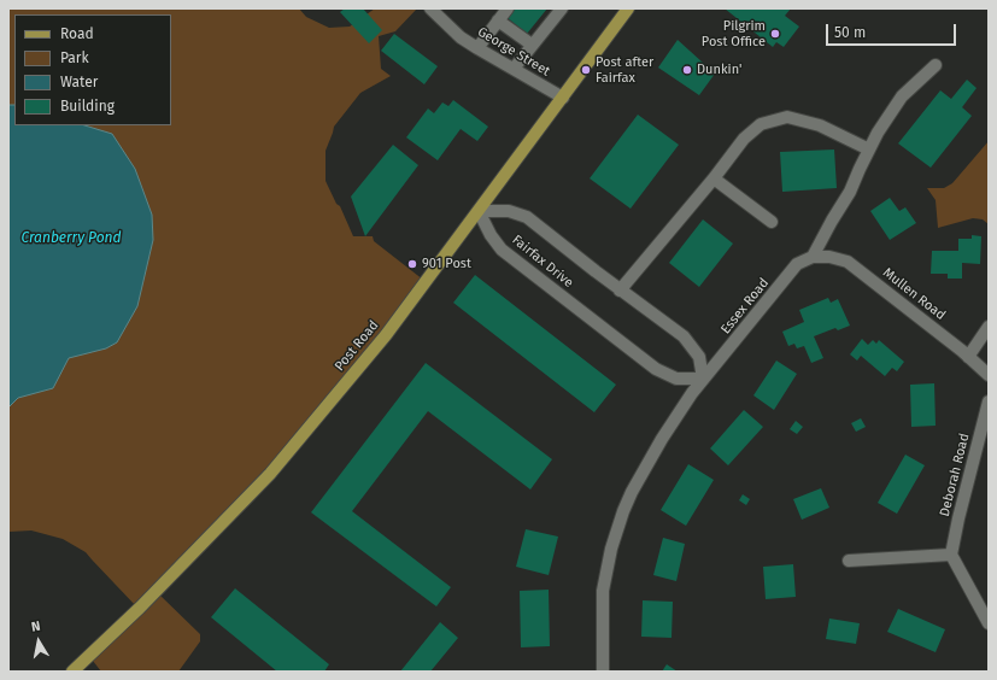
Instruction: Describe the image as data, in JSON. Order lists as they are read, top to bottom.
{
  "streets": {
    "main road": ["Post Road"],
    "street": [
      "George Street",
      "Fairfax Drive",
      "Mullen Road",
      "Essex Road",
      "Deborah Road"
    ]
  },
  "crossings": [
    ["George Street", "Post Road"],
    ["Fairfax Drive", "Essex Road"],
    ["Fairfax Drive", "Post Road"],
    ["Mullen Road", "Essex Road"]
  ],
  "water": ["Cranberry Pond"],
  "places": [
    "Pilgrim Post Office",
    "Post after Fairfax",
    "Dunkin'",
    "901 Post"
  ],
  "legend": [
    "Road",
    "Park",
    "Water",
    "Building"
  ],
  "scale_bar": "50 m",
  "north": "top"
}
